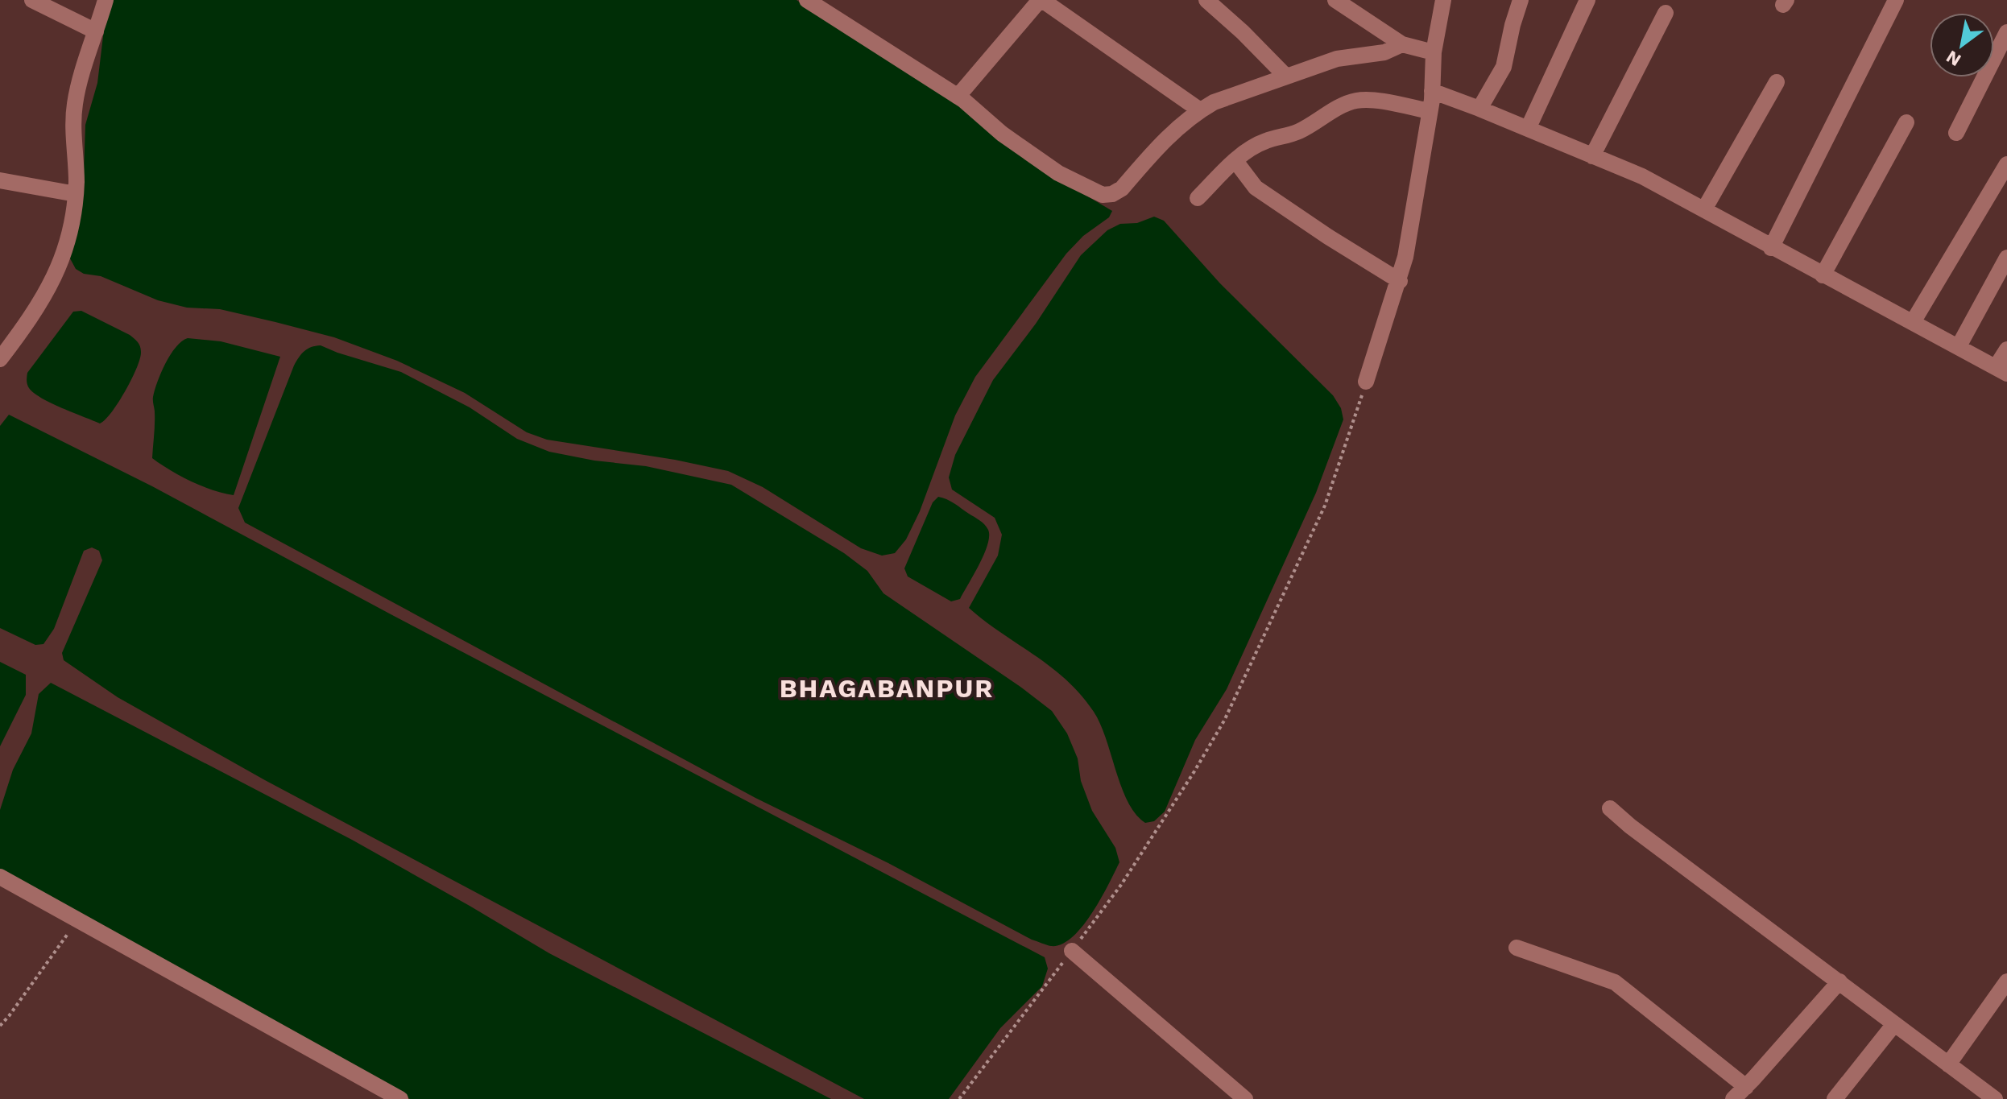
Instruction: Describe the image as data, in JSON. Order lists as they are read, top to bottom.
{
  "districts": ["BHAGABANPUR"],
  "north": "bottom left"
}
